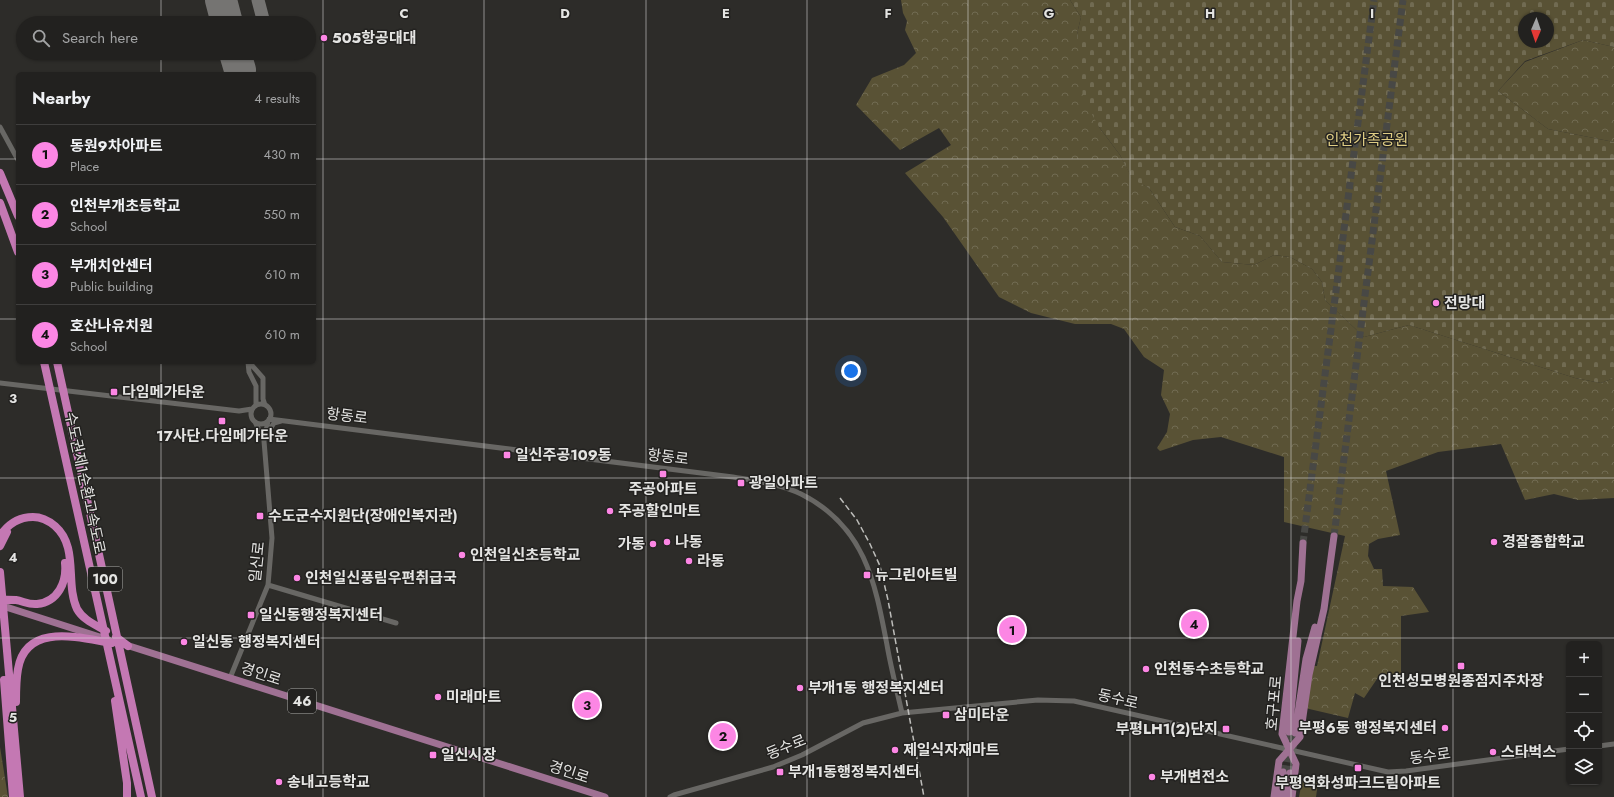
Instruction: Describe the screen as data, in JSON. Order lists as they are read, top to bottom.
{
  "streets": {
    "highway": ["수도권제1순환고속도로", "100"],
    "main road": ["경인로", "46", "호구포로"],
    "street": ["항동로", "일신로", "동수로"]
  },
  "crossings": [
    ["항동로", "일신로"],
    ["항동로", "동수로"],
    ["일신로", "경인로"],
    ["동수로", "호구포로"]
  ],
  "parks": ["인천가족공원"],
  "places": {
    "other": [
      "505항공대대",
      "전망대",
      "주공할인마트",
      "나동",
      "경잘종합학교",
      "가동",
      "인천일신초등학교",
      "라동",
      "인천일신풍림우편취급국",
      "일신동 행정복지센터",
      "인천동수초등학교",
      "부개1동 행정복지센터",
      "미래마트",
      "부평6동 행정복지센터",
      "제일식자재마트",
      "스타벅스",
      "부개변전소",
      "송내고등학교"
    ],
    "transit": [
      "다임메가타운",
      "17사단.다임메가타운",
      "일신주공109동",
      "주공아파트",
      "광일아파트",
      "수도군수지원단(장애인복지관)",
      "뉴그린아트빌",
      "일신동행정복지센터",
      "인천성모병원종점지주차장",
      "삼미타운",
      "부평LH1(2)단지",
      "일신시장",
      "부평역화성파크드림아파트",
      "부개1동행정복지센터"
    ]
  },
  "north": "bottom",
  "page": {
    "search": "Search here",
    "heading": ["Nearby", "4 results"],
    "list": [
      {
        "mark": "1",
        "name": "동원9차아파트",
        "note": "Place",
        "value": "430 m"
      },
      {
        "mark": "2",
        "name": "인천부개초등학교",
        "note": "School",
        "value": "550 m"
      },
      {
        "mark": "3",
        "name": "부개치안센터",
        "note": "Public building",
        "value": "610 m"
      },
      {
        "mark": "4",
        "name": "호산나유치원",
        "note": "School",
        "value": "610 m"
      }
    ],
    "pins": [
      "4",
      "1",
      "3",
      "2"
    ],
    "map_buttons": ["+", "−"]
  },
  "grid": {
    "columns": [
      "C",
      "D",
      "E",
      "F",
      "G",
      "H",
      "I"
    ],
    "rows": ["3", "4", "5"]
  }
}
